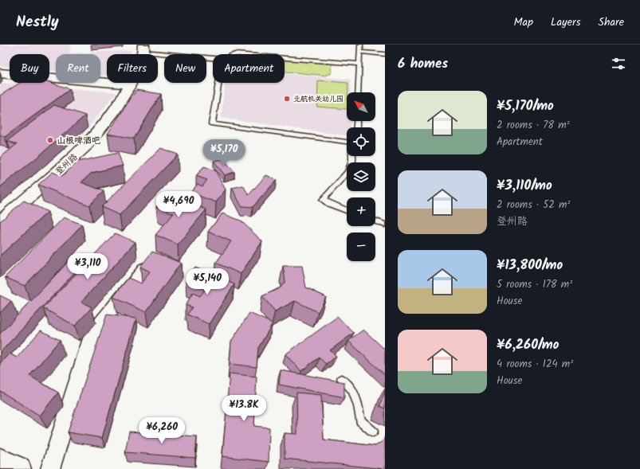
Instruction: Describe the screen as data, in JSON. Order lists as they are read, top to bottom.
{
  "streets": {
    "main road": ["登州路"]
  },
  "places": ["北航机关幼儿园", "山根啤酒吧"],
  "north": "top left",
  "page": {
    "header": "Nestly",
    "nav": ["Map", "Layers", "Share"],
    "heading": "6 homes",
    "chip": [
      "Buy",
      "Rent",
      "Filters",
      "New",
      "Apartment"
    ],
    "list": [
      {
        "name": "¥5,170/mo",
        "note": "2 rooms · 78 m² · Apartment"
      },
      {
        "name": "¥3,110/mo",
        "note": "2 rooms · 52 m² · 登州路"
      },
      {
        "name": "¥13,800/mo",
        "note": "5 rooms · 178 m² · House"
      },
      {
        "name": "¥6,260/mo",
        "note": "4 rooms · 124 m² · House"
      }
    ],
    "map_buttons": ["+", "−"],
    "price": [
      "¥5,170",
      "¥4,690",
      "¥3,110",
      "¥5,140",
      "¥13.8K",
      "¥6,260"
    ]
  }
}
